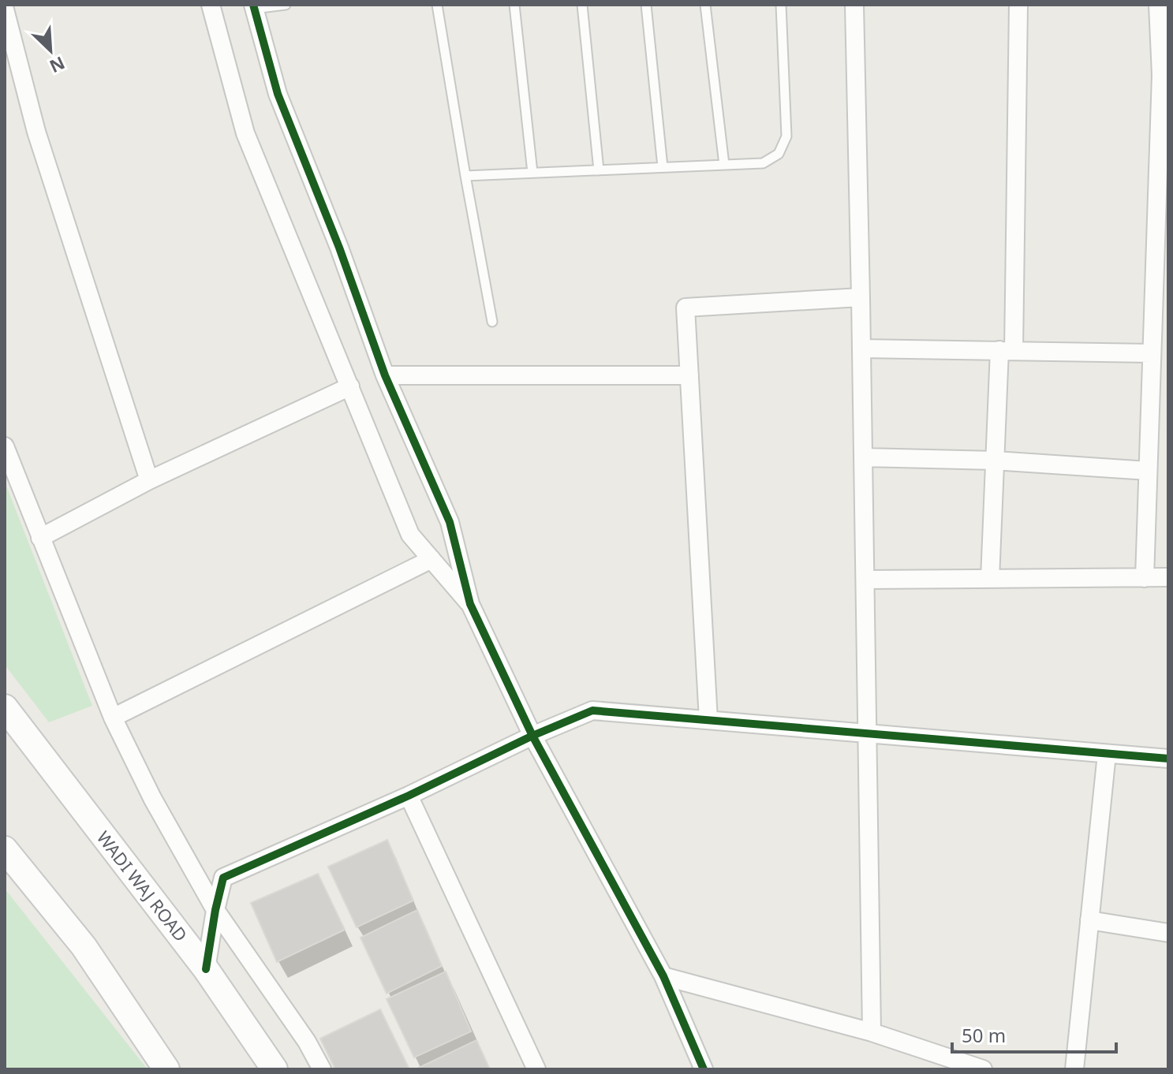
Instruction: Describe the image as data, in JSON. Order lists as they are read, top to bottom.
{
  "streets": {
    "street": ["WADI WAJ ROAD"]
  },
  "scale_bar": "50 m",
  "north": "bottom right"
}
